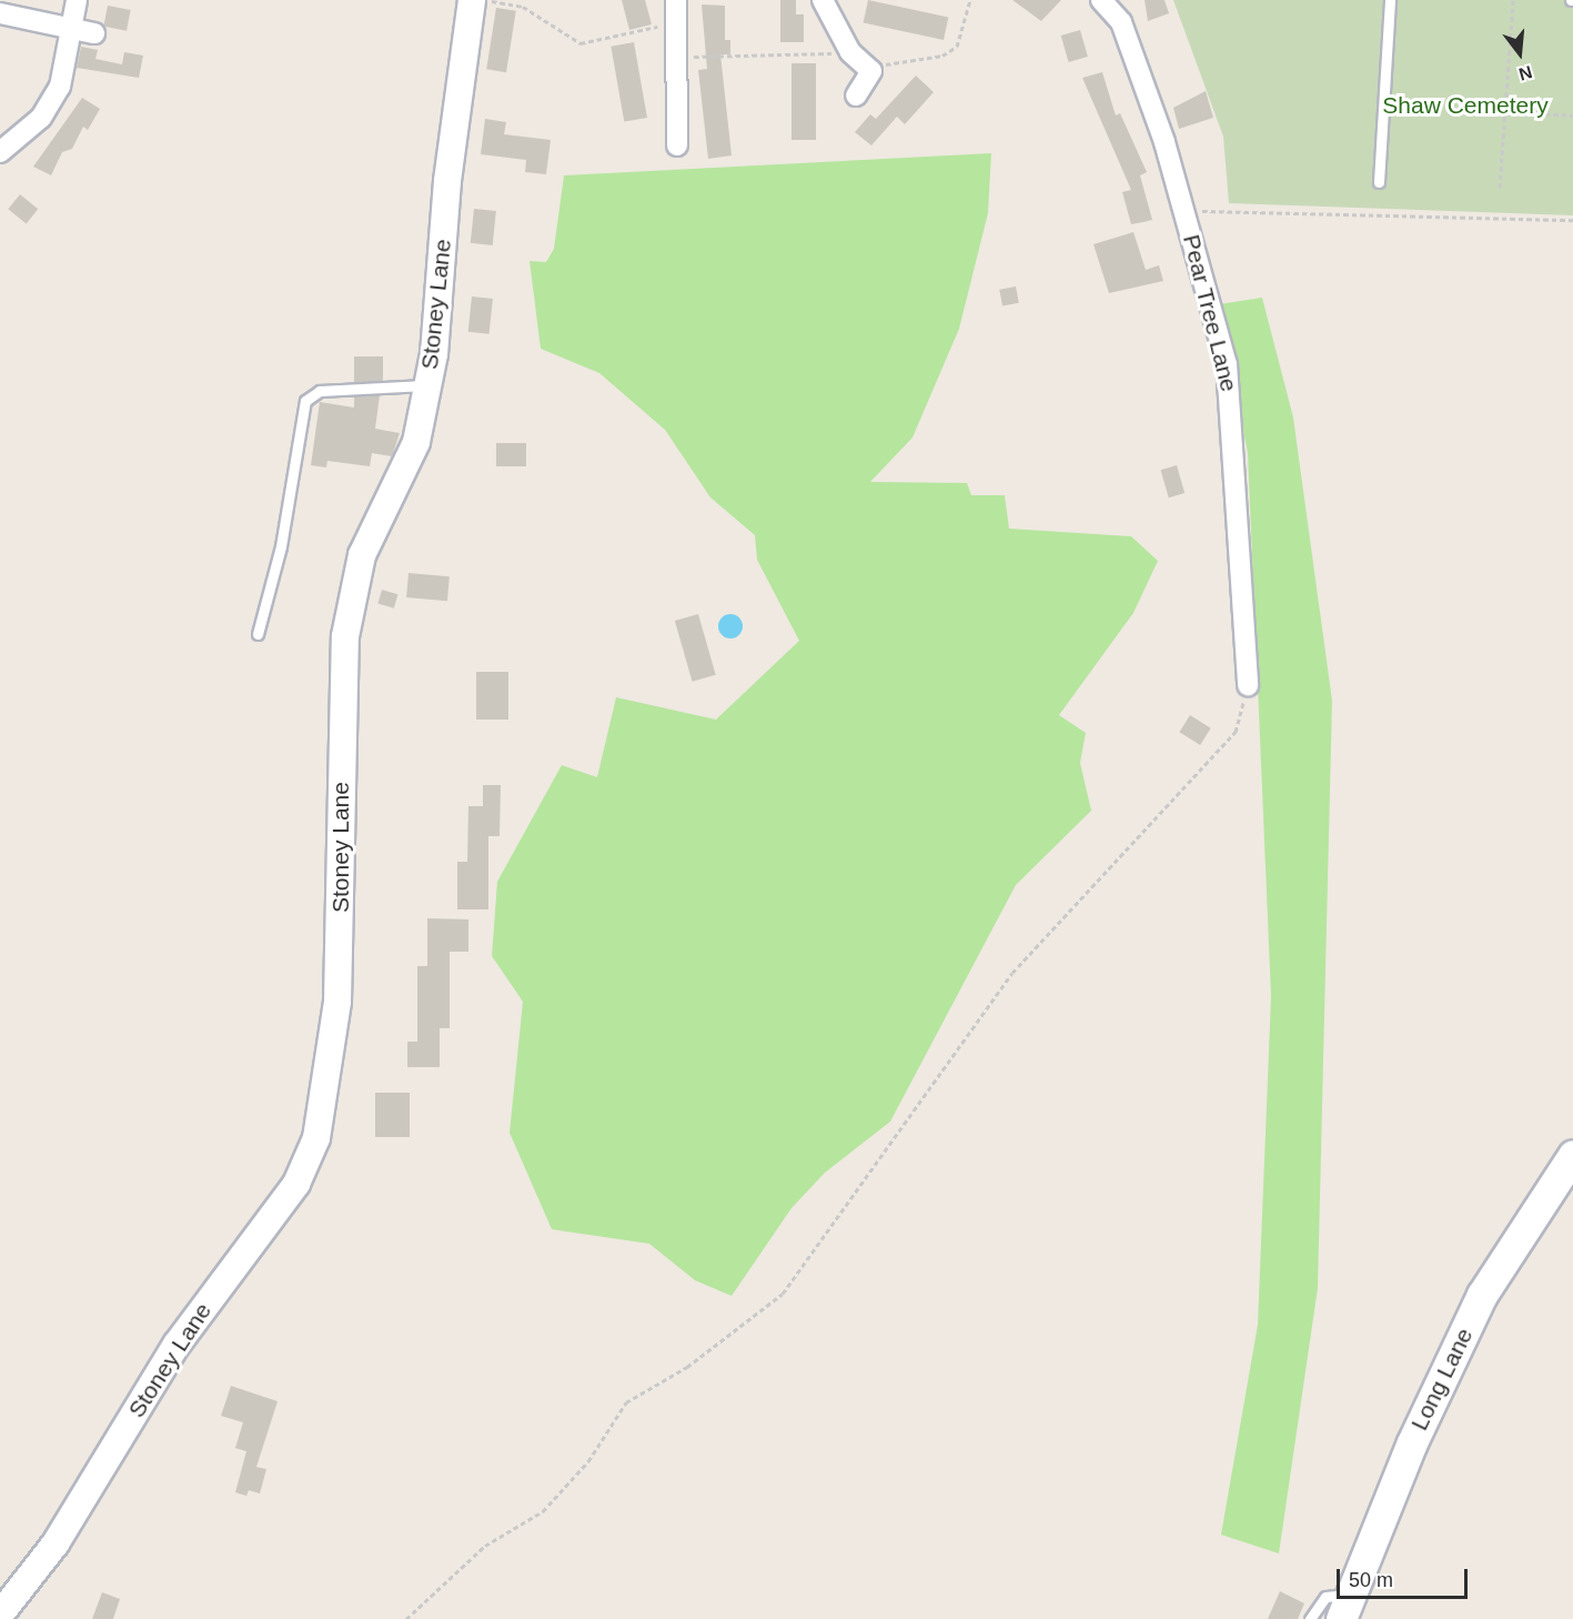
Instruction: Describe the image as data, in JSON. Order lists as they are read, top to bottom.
{
  "streets": {
    "main road": ["Long Lane"],
    "street": ["Stoney Lane", "Pear Tree Lane"]
  },
  "parks": ["Shaw Cemetery"],
  "scale_bar": "50 m",
  "north": "bottom"
}
